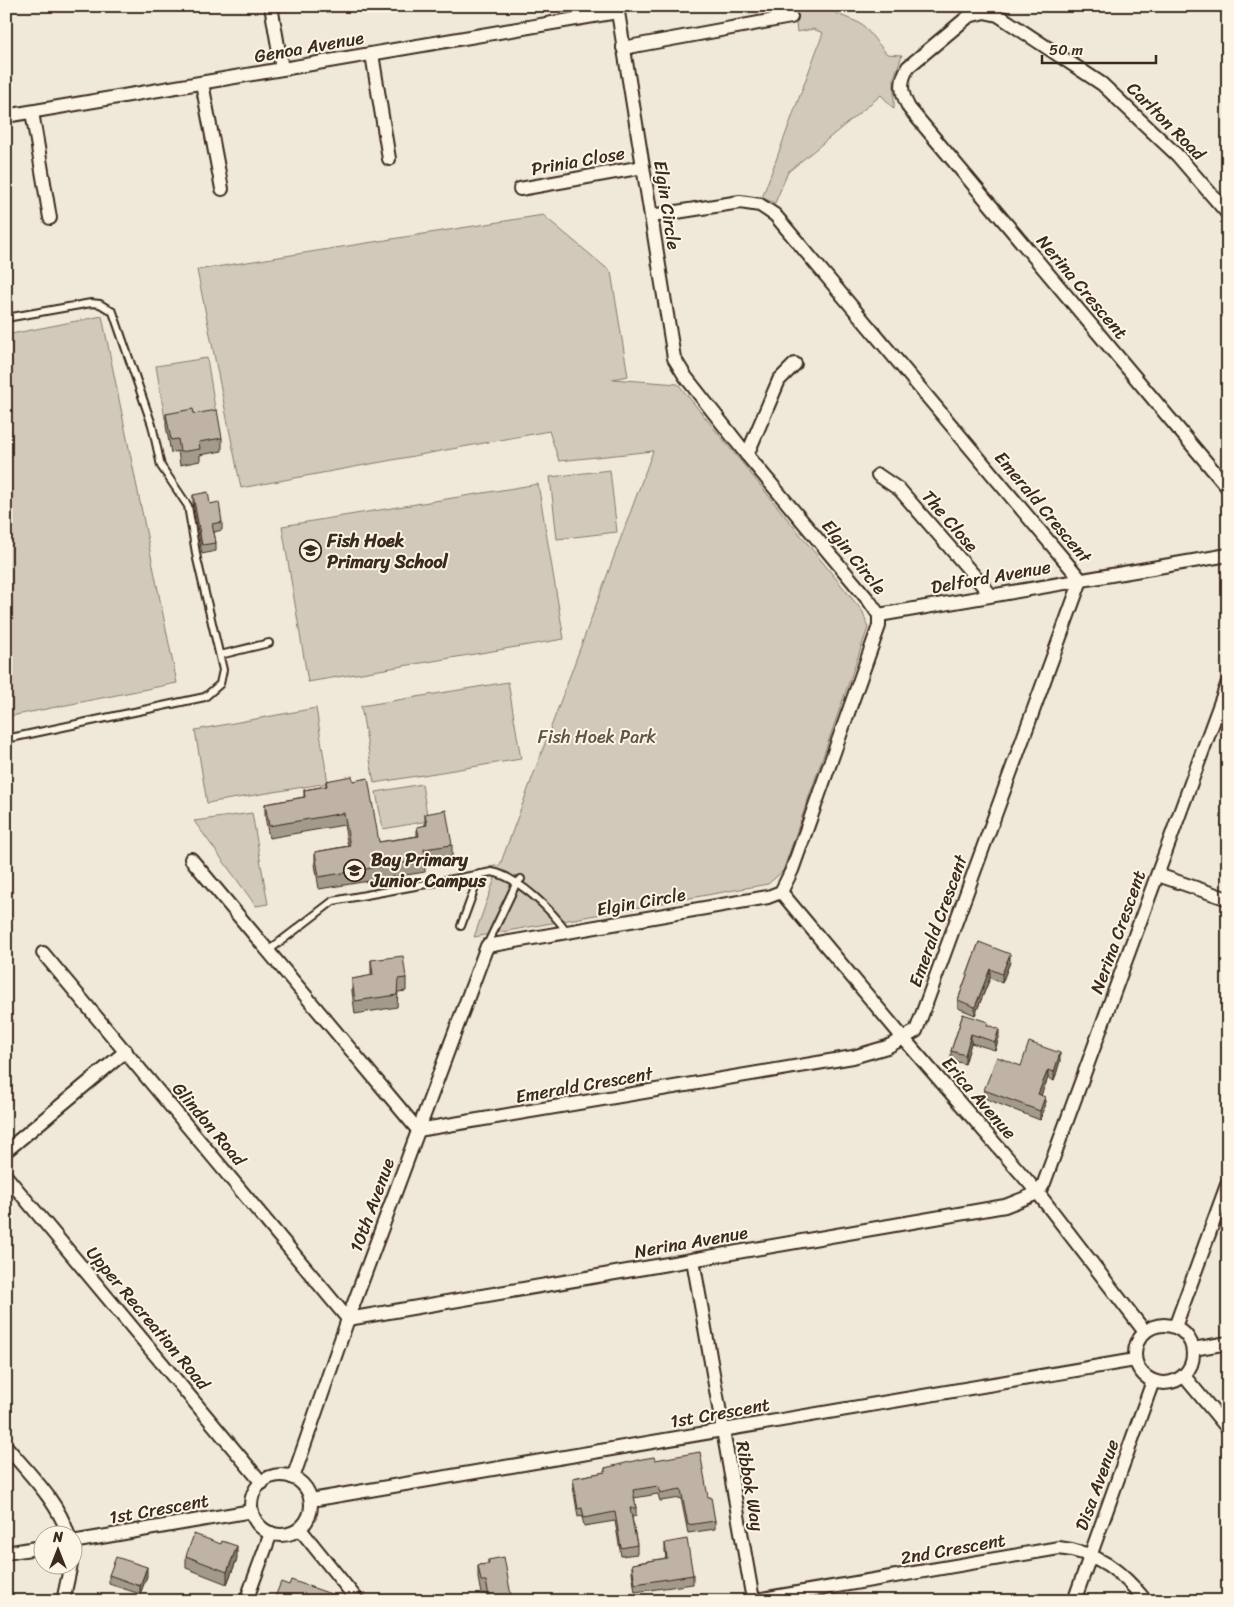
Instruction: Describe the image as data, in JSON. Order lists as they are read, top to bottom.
{
  "streets": {
    "street": [
      "Genoa Avenue",
      "Carlton Road",
      "Prinia Close",
      "Elgin Circle",
      "Nerina Crescent",
      "Emerald Crescent",
      "The Close",
      "Delford Avenue",
      "Erica Avenue",
      "Glindon Road",
      "10th Avenue",
      "Nerina Avenue",
      "Upper Recreation Road",
      "1st Crescent",
      "Disa Avenue",
      "Ribbok Way",
      "2nd Crescent"
    ]
  },
  "crossings": [
    ["Genoa Avenue", "Elgin Circle"],
    ["Carlton Road", "Nerina Crescent"],
    ["Prinia Close", "Elgin Circle"],
    ["Elgin Circle", "Emerald Crescent"],
    ["Elgin Circle", "Delford Avenue"],
    ["Elgin Circle", "Erica Avenue"],
    ["Elgin Circle", "10th Avenue"],
    ["Nerina Crescent", "Erica Avenue"],
    ["Nerina Crescent", "Nerina Avenue"],
    ["Emerald Crescent", "Delford Avenue"],
    ["Emerald Crescent", "Erica Avenue"],
    ["Emerald Crescent", "10th Avenue"],
    ["The Close", "Delford Avenue"],
    ["Erica Avenue", "Nerina Avenue"],
    ["Erica Avenue", "1st Crescent"],
    ["Erica Avenue", "Disa Avenue"],
    ["Glindon Road", "10th Avenue"],
    ["Glindon Road", "Nerina Avenue"],
    ["10th Avenue", "Nerina Avenue"],
    ["10th Avenue", "Upper Recreation Road"],
    ["10th Avenue", "1st Crescent"],
    ["Nerina Avenue", "Ribbok Way"],
    ["Upper Recreation Road", "1st Crescent"],
    ["1st Crescent", "Disa Avenue"],
    ["1st Crescent", "Ribbok Way"],
    ["Disa Avenue", "2nd Crescent"],
    ["Ribbok Way", "2nd Crescent"]
  ],
  "parks": ["Fish Hoek Park"],
  "places": {
    "school or university": ["Fish Hoek Primary School", "Bay Primary Junior Campus"]
  },
  "scale_bar": "50 m",
  "north": "top"
}
